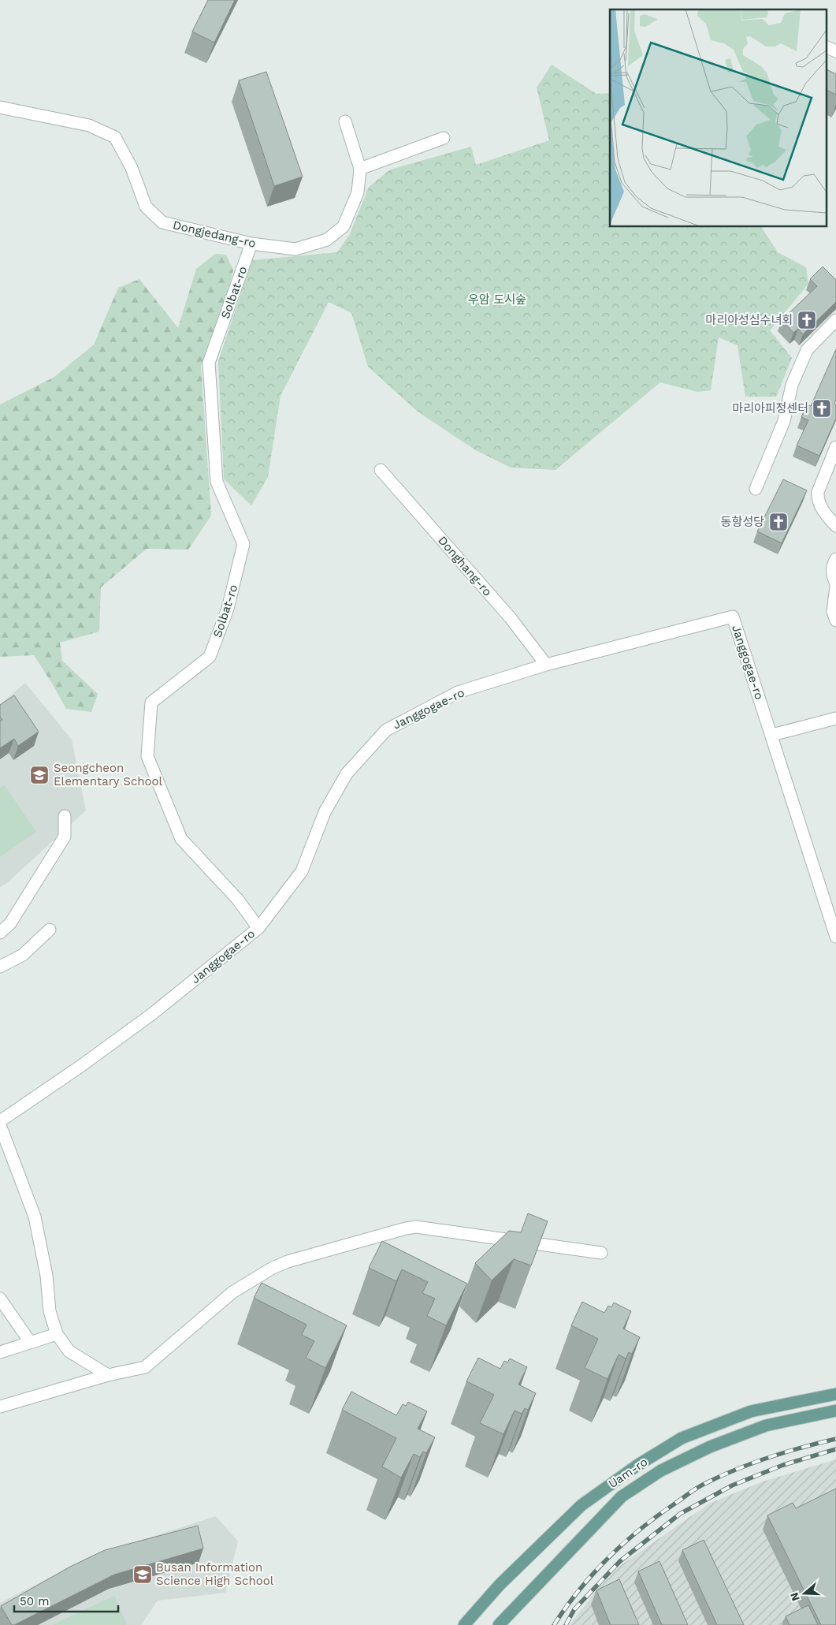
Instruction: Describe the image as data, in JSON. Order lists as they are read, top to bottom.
{
  "streets": {
    "main road": ["Uam-ro"],
    "street": [
      "Dongjedang-ro",
      "Solbat-ro",
      "Donghang-ro",
      "Janggogae-ro"
    ]
  },
  "crossings": [
    ["Dongjedang-ro", "Solbat-ro"],
    ["Solbat-ro", "Janggogae-ro"],
    ["Donghang-ro", "Janggogae-ro"]
  ],
  "parks": ["우암 도시숲"],
  "places": {
    "church": ["마리아성심수녀회", "마리아피정센터", "동항성당"],
    "school or university": ["Seongcheon Elementary School", "Busan Information Science High School"]
  },
  "scale_bar": "50 m",
  "north": "left"
}
